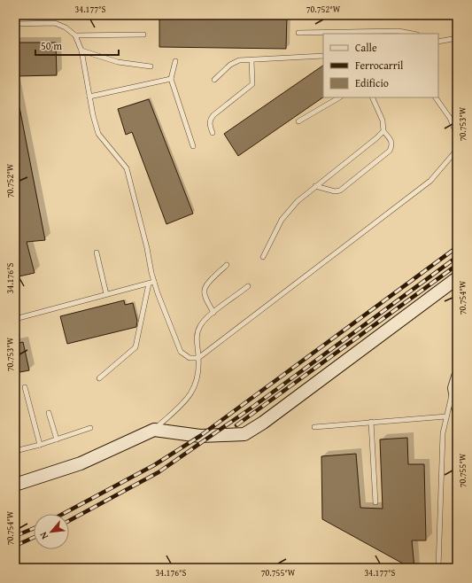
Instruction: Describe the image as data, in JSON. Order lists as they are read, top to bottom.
{
  "legend": ["Calle", "Ferrocarril", "Edificio"],
  "scale_bar": "50 m",
  "north": "bottom left",
  "coordinates": [
    "34.177°S",
    "70.752°W",
    "70.753°W",
    "34.176°S",
    "70.754°W",
    "70.755°W"
  ]
}
